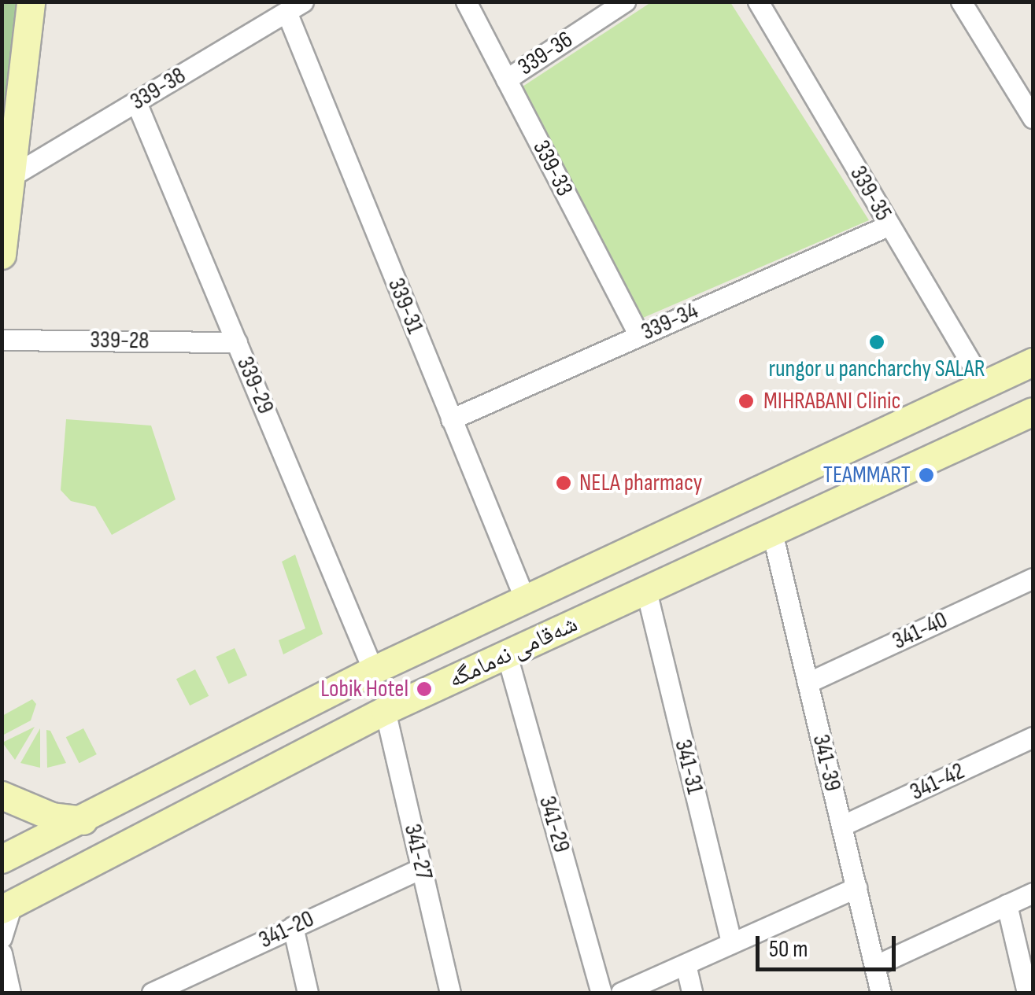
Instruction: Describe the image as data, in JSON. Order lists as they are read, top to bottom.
{
  "streets": {
    "main road": ["شەقامی نەمامگە"],
    "street": [
      "339-36",
      "339-38",
      "339-33",
      "339-35",
      "339-31",
      "339-34",
      "339-28",
      "339-29",
      "341-40",
      "341-39",
      "341-31",
      "341-42",
      "341-29",
      "341-27",
      "341-20"
    ]
  },
  "crossings": [
    ["339-36", "339-33"],
    ["339-38", "339-31"],
    ["339-38", "339-29"],
    ["339-33", "339-34"],
    ["339-35", "339-34"],
    ["339-35", "شەقامی نەمامگە"],
    ["339-31", "339-34"],
    ["339-31", "شەقامی نەمامگە"],
    ["339-28", "339-29"],
    ["339-29", "شەقامی نەمامگە"],
    ["341-40", "341-39"],
    ["شەقامی نەمامگە", "341-39"],
    ["شەقامی نەمامگە", "341-31"],
    ["شەقامی نەمامگە", "341-29"],
    ["شەقامی نەمامگە", "341-27"],
    ["341-39", "341-42"],
    ["341-27", "341-20"]
  ],
  "places": [
    "rungor u pancharchy SALAR",
    "MIHRABANI Clinic",
    "TEAMMART",
    "NELA pharmacy",
    "Lobik Hotel"
  ],
  "scale_bar": "50 m"
}
